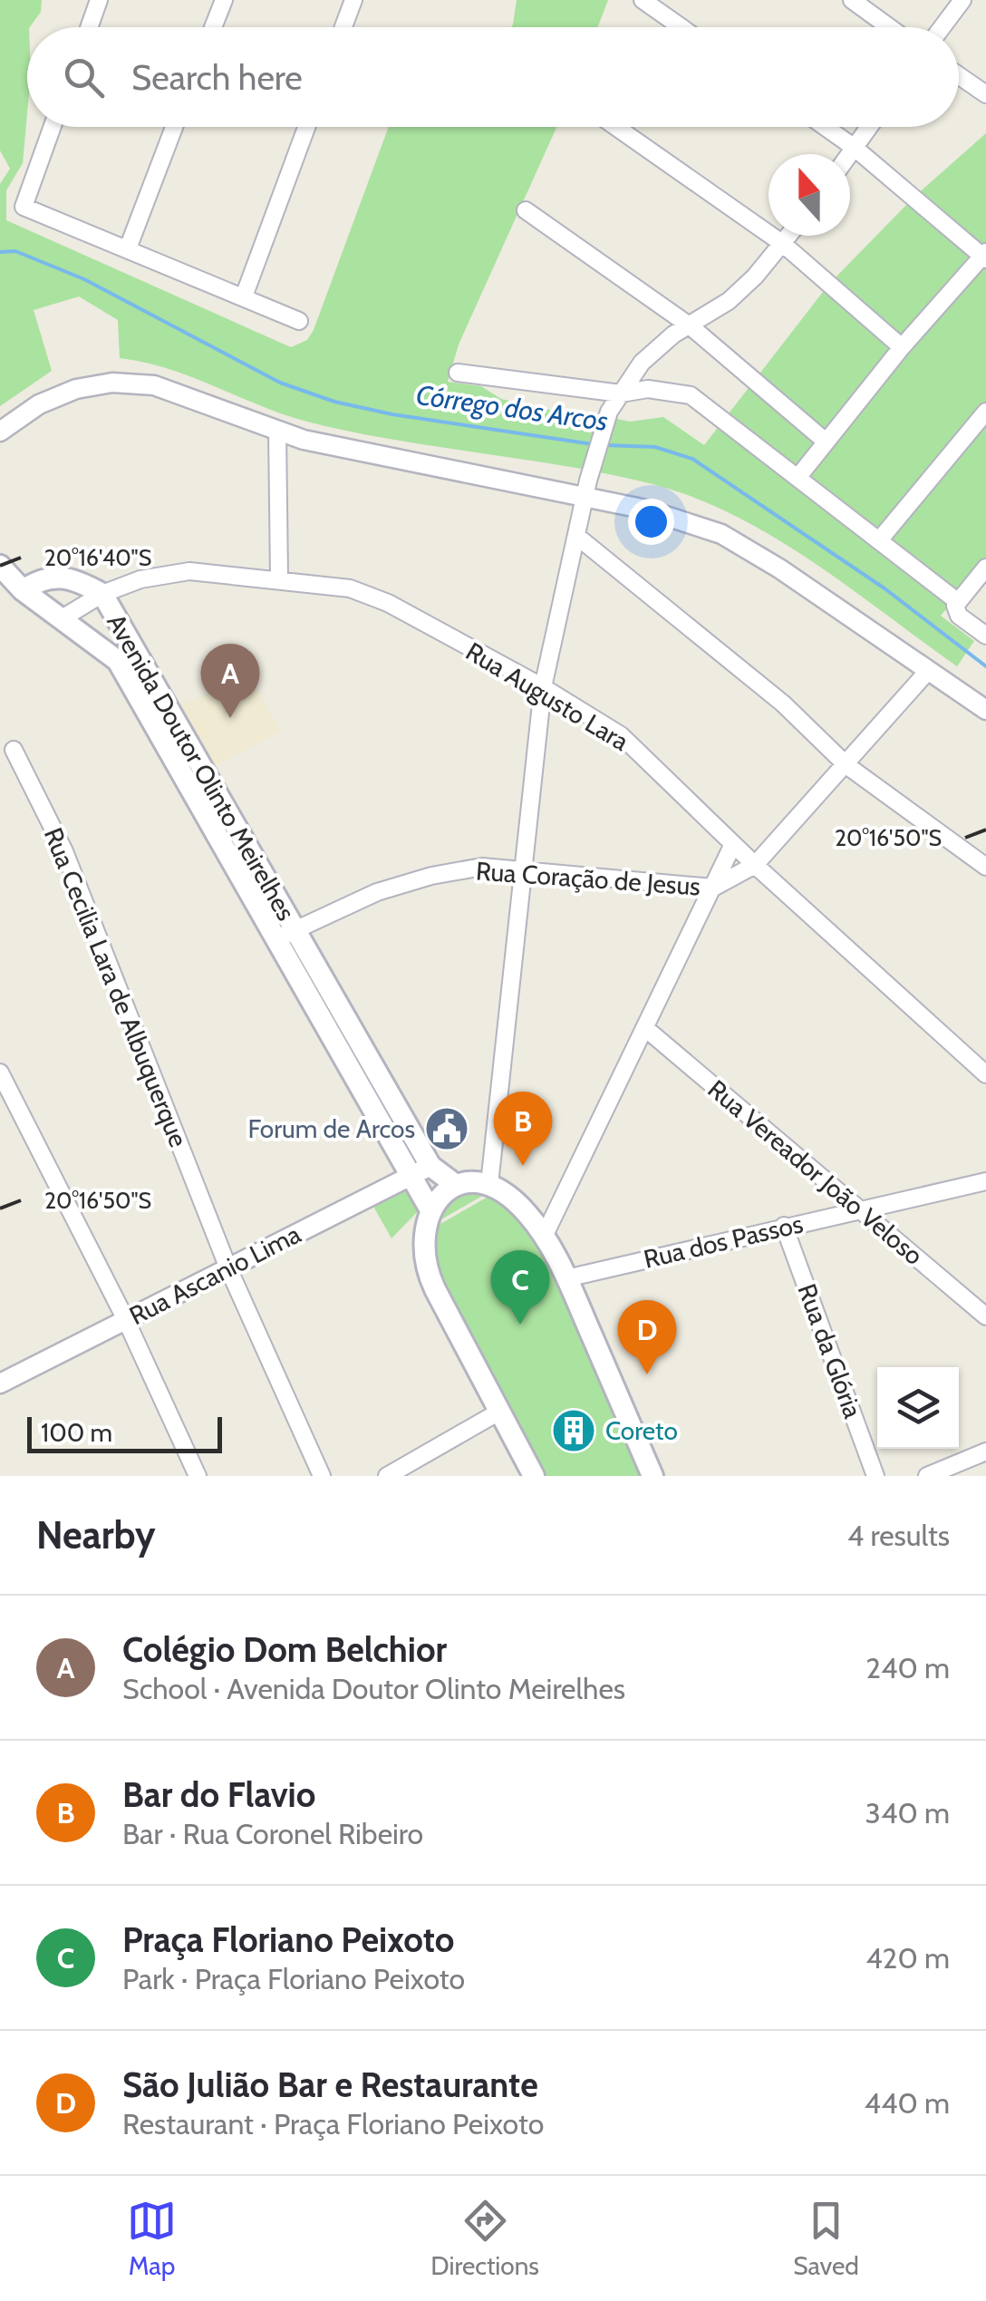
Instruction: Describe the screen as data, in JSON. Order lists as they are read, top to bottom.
{
  "streets": {
    "main road": ["Avenida Doutor Olinto Meirelhes"],
    "street": [
      "Rua Augusto Lara",
      "Rua Coração de Jesus",
      "Rua Cecilia Lara de Albuquerque",
      "Rua Vereador João Veloso",
      "Rua dos Passos",
      "Rua Ascanio Lima",
      "Rua da Glória"
    ]
  },
  "crossings": [
    ["Rua Augusto Lara", "Avenida Doutor Olinto Meirelhes"],
    ["Rua Augusto Lara", "Rua Coração de Jesus"],
    ["Avenida Doutor Olinto Meirelhes", "Rua Coração de Jesus"],
    ["Avenida Doutor Olinto Meirelhes", "Rua Ascanio Lima"],
    ["Rua Cecilia Lara de Albuquerque", "Rua Ascanio Lima"],
    ["Rua Vereador João Veloso", "Rua dos Passos"],
    ["Rua dos Passos", "Rua da Glória"]
  ],
  "water": ["Córrego dos Arcos"],
  "places": {
    "public building": ["Forum de Arcos"],
    "building": ["Coreto"]
  },
  "scale_bar": "100 m",
  "north": "top",
  "page": {
    "search": "Search here",
    "pins": [
      "A",
      "B",
      "C",
      "D"
    ],
    "scale": "100 m",
    "heading": ["Nearby", "4 results"],
    "list": [
      {
        "mark": "A",
        "name": "Colégio Dom Belchior",
        "note": "School · Avenida Doutor Olinto Meirelhes",
        "value": "240 m"
      },
      {
        "mark": "B",
        "name": "Bar do Flavio",
        "note": "Bar · Rua Coronel Ribeiro",
        "value": "340 m"
      },
      {
        "mark": "C",
        "name": "Praça Floriano Peixoto",
        "note": "Park · Praça Floriano Peixoto",
        "value": "420 m"
      },
      {
        "mark": "D",
        "name": "São Julião Bar e Restaurante",
        "note": "Restaurant · Praça Floriano Peixoto",
        "value": "440 m"
      }
    ],
    "nav": ["Map", "Directions", "Saved"]
  },
  "coordinates": ["20°16'40\"S", "20°16'50\"S"]
}
